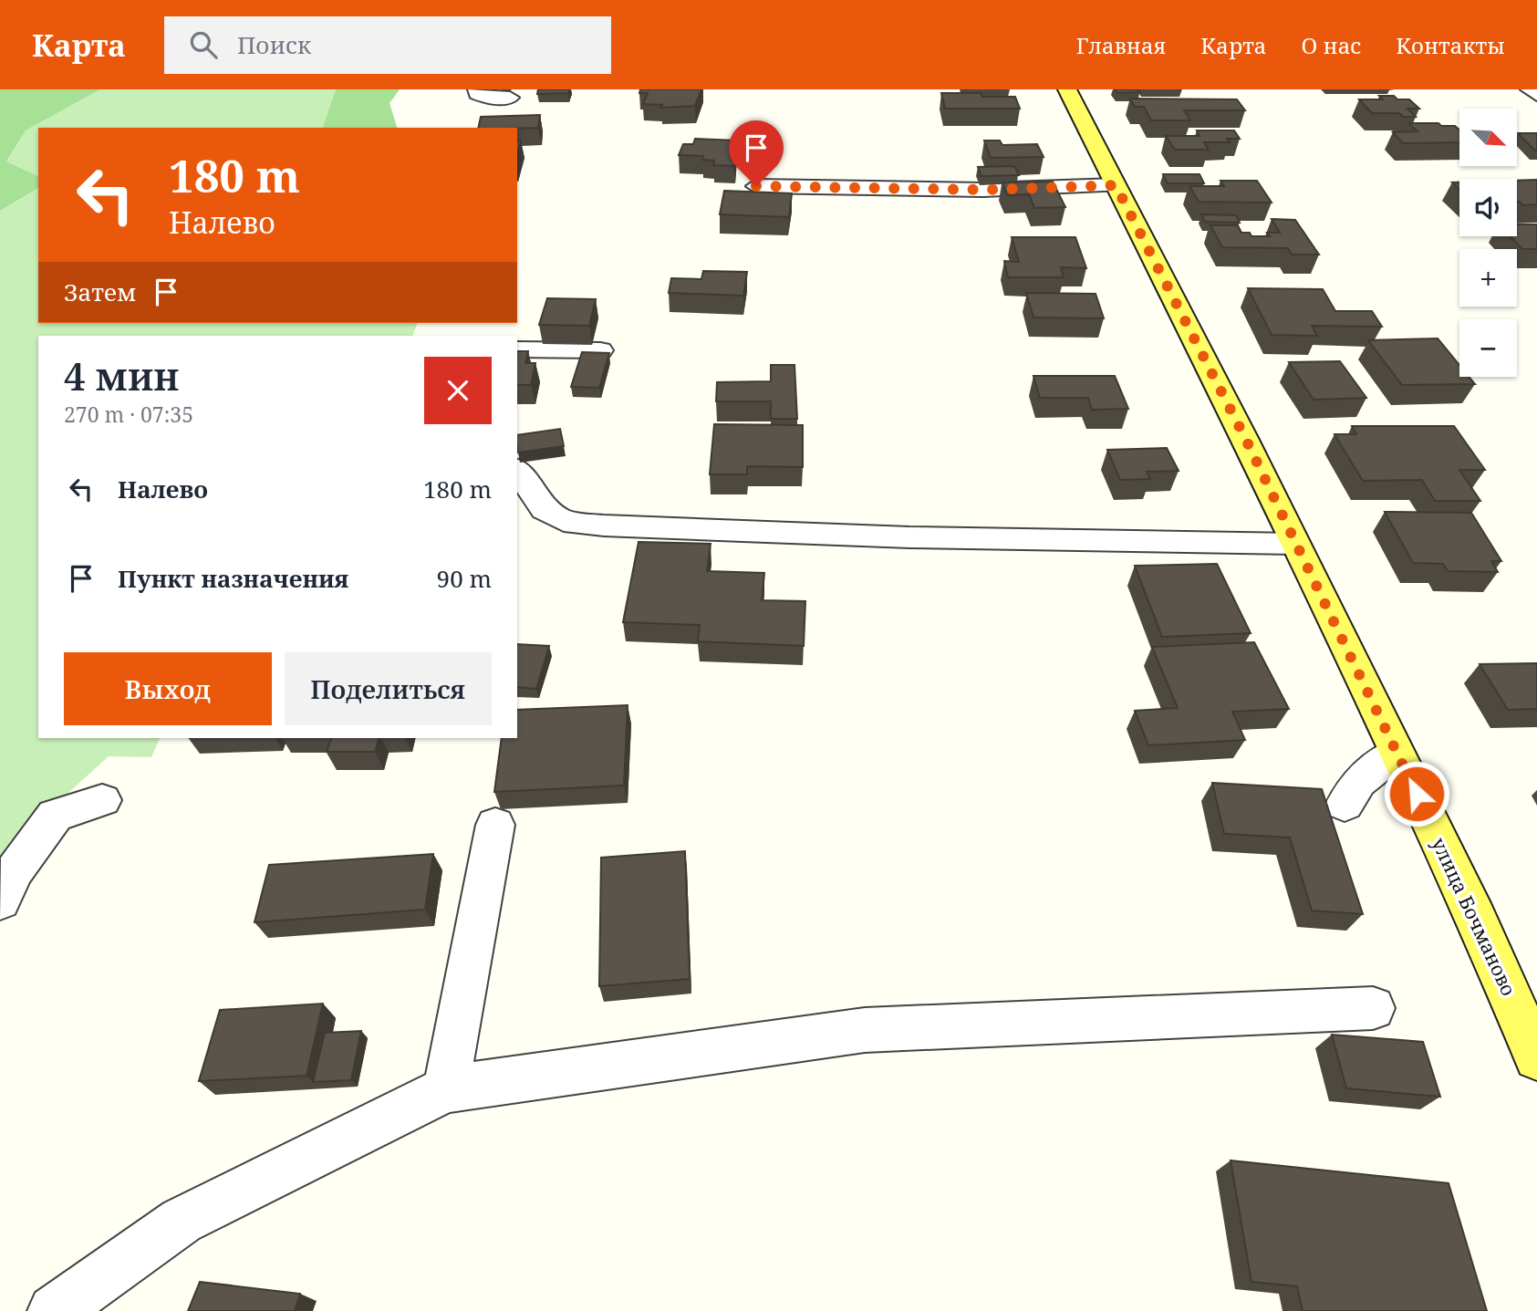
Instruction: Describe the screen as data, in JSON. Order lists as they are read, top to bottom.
{
  "streets": {
    "main road": ["улица Бочманово"]
  },
  "north": "bottom right",
  "page": {
    "header": "Карта",
    "search": "Поиск",
    "nav": [
      "Главная",
      "Карта",
      "О нас",
      "Контакты"
    ],
    "map_buttons": ["+", "−"],
    "turn": ["180 m", "Налево"],
    "then": "Затем",
    "heading": ["4 мин", "270 m · 07:35"],
    "list": [
      {
        "name": "Налево",
        "value": "180 m"
      },
      {
        "name": "Пункт назначения",
        "value": "90 m"
      }
    ],
    "buttons": ["Выход", "Поделиться"]
  }
}
